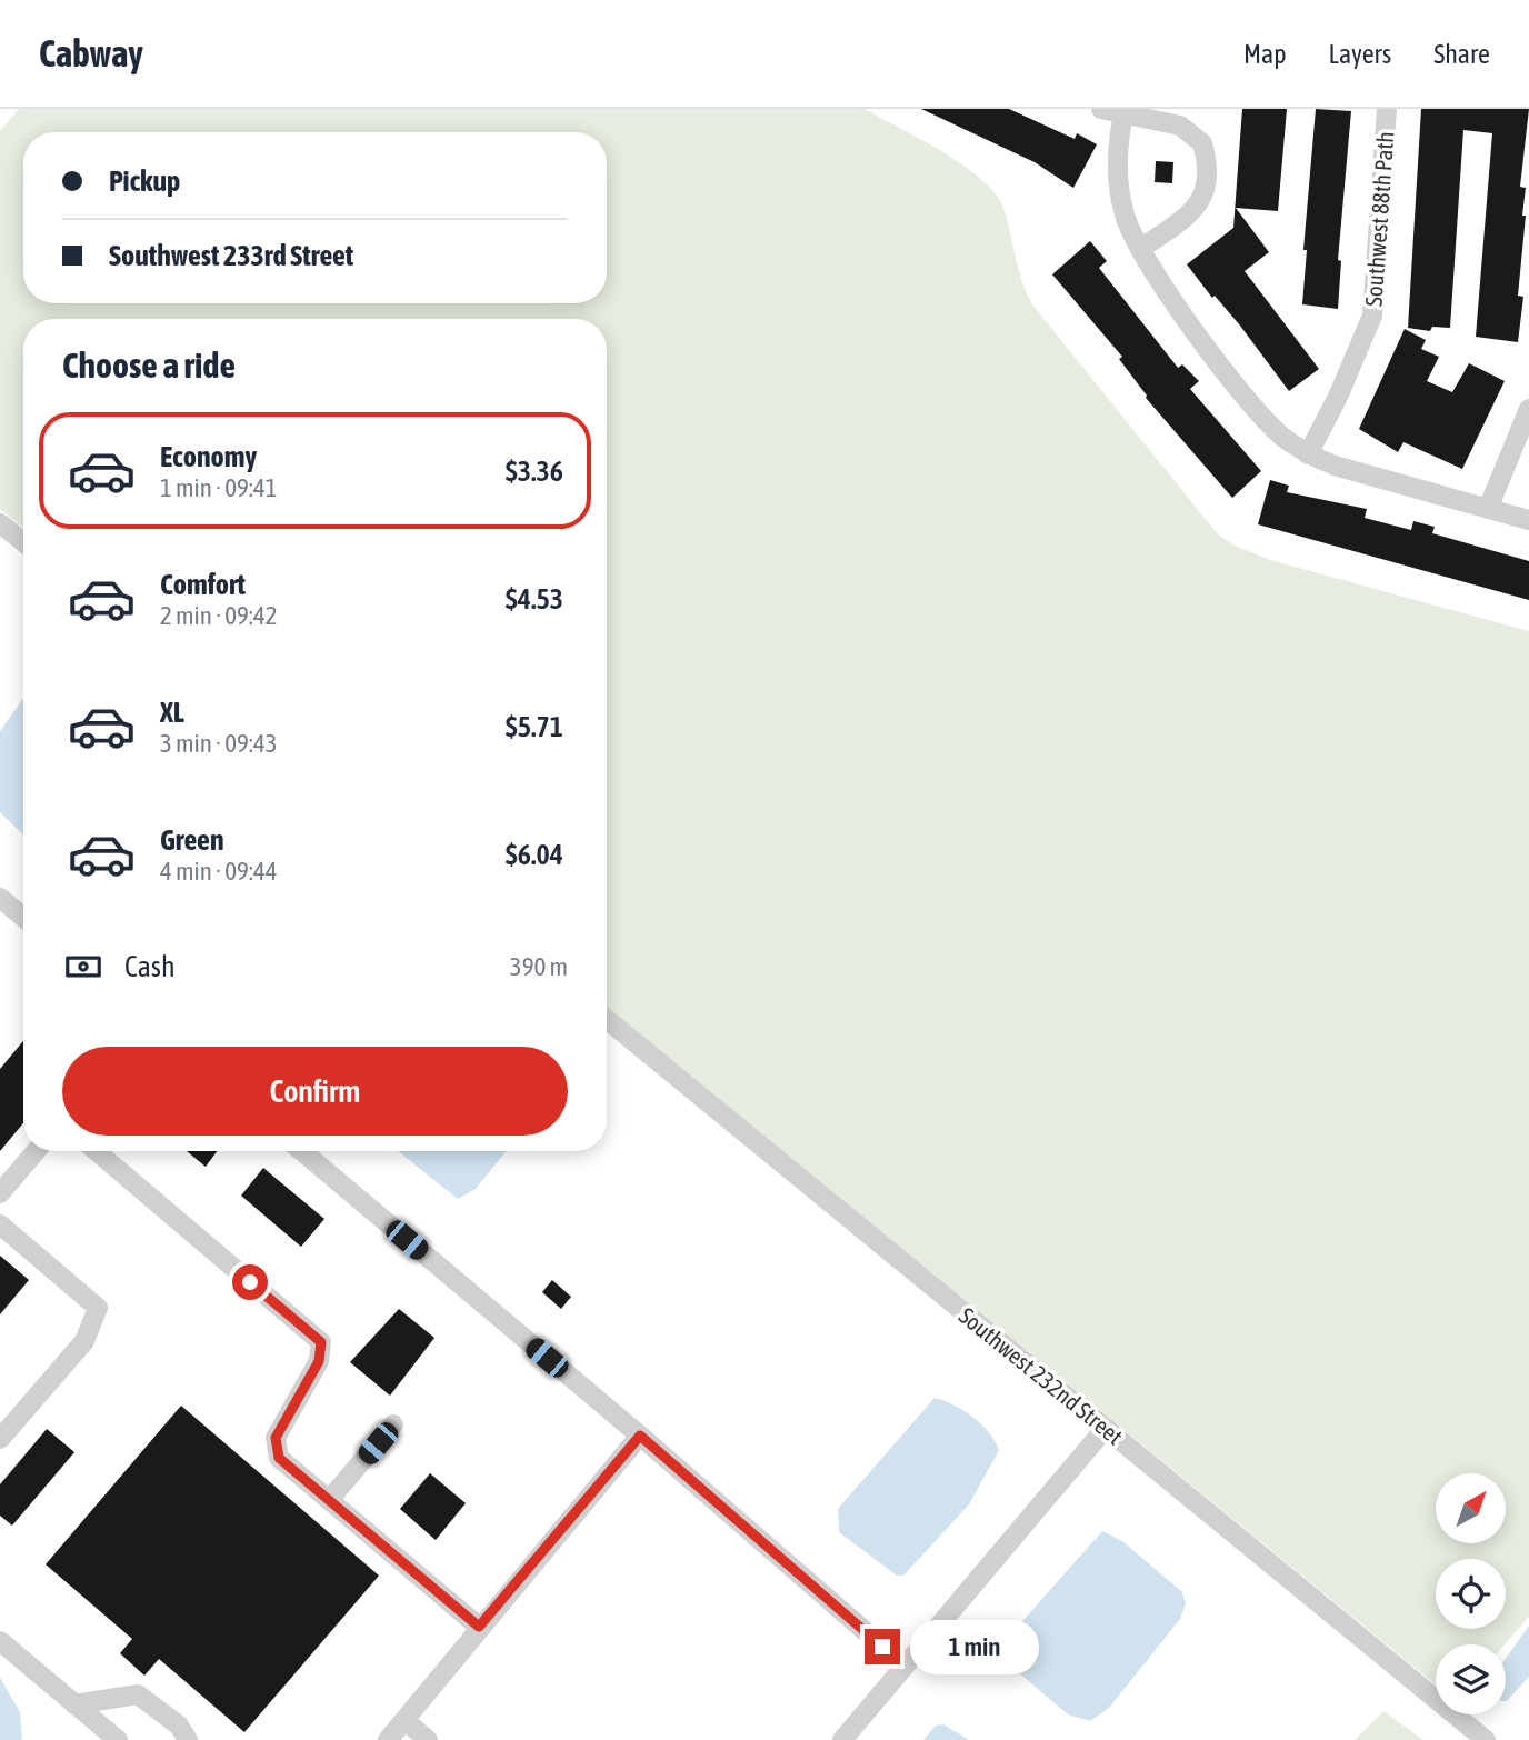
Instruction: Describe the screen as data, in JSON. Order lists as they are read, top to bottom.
{
  "streets": {
    "street": ["Southwest 88th Path", "Southwest 232nd Street"]
  },
  "north": "top right",
  "page": {
    "header": "Cabway",
    "nav": ["Map", "Layers", "Share"],
    "banner": ["Pickup", "Southwest 233rd Street"],
    "heading": "Choose a ride",
    "list": [
      {
        "name": "Economy",
        "note": "1 min · 09:41",
        "value": "$3.36"
      },
      {
        "name": "Comfort",
        "note": "2 min · 09:42",
        "value": "$4.53"
      },
      {
        "name": "XL",
        "note": "3 min · 09:43",
        "value": "$5.71"
      },
      {
        "name": "Green",
        "note": "4 min · 09:44",
        "value": "$6.04"
      }
    ],
    "pay": ["Cash", "390 m"],
    "buttons": "Confirm",
    "bubble": "1 min"
  }
}
